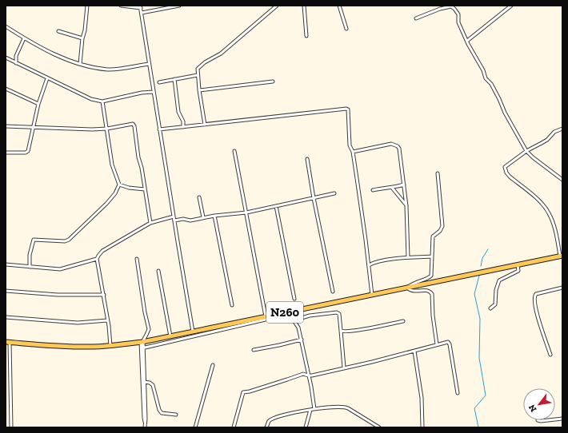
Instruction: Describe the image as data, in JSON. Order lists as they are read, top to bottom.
{
  "streets": {
    "main road": ["N260"]
  },
  "north": "bottom left"
}
